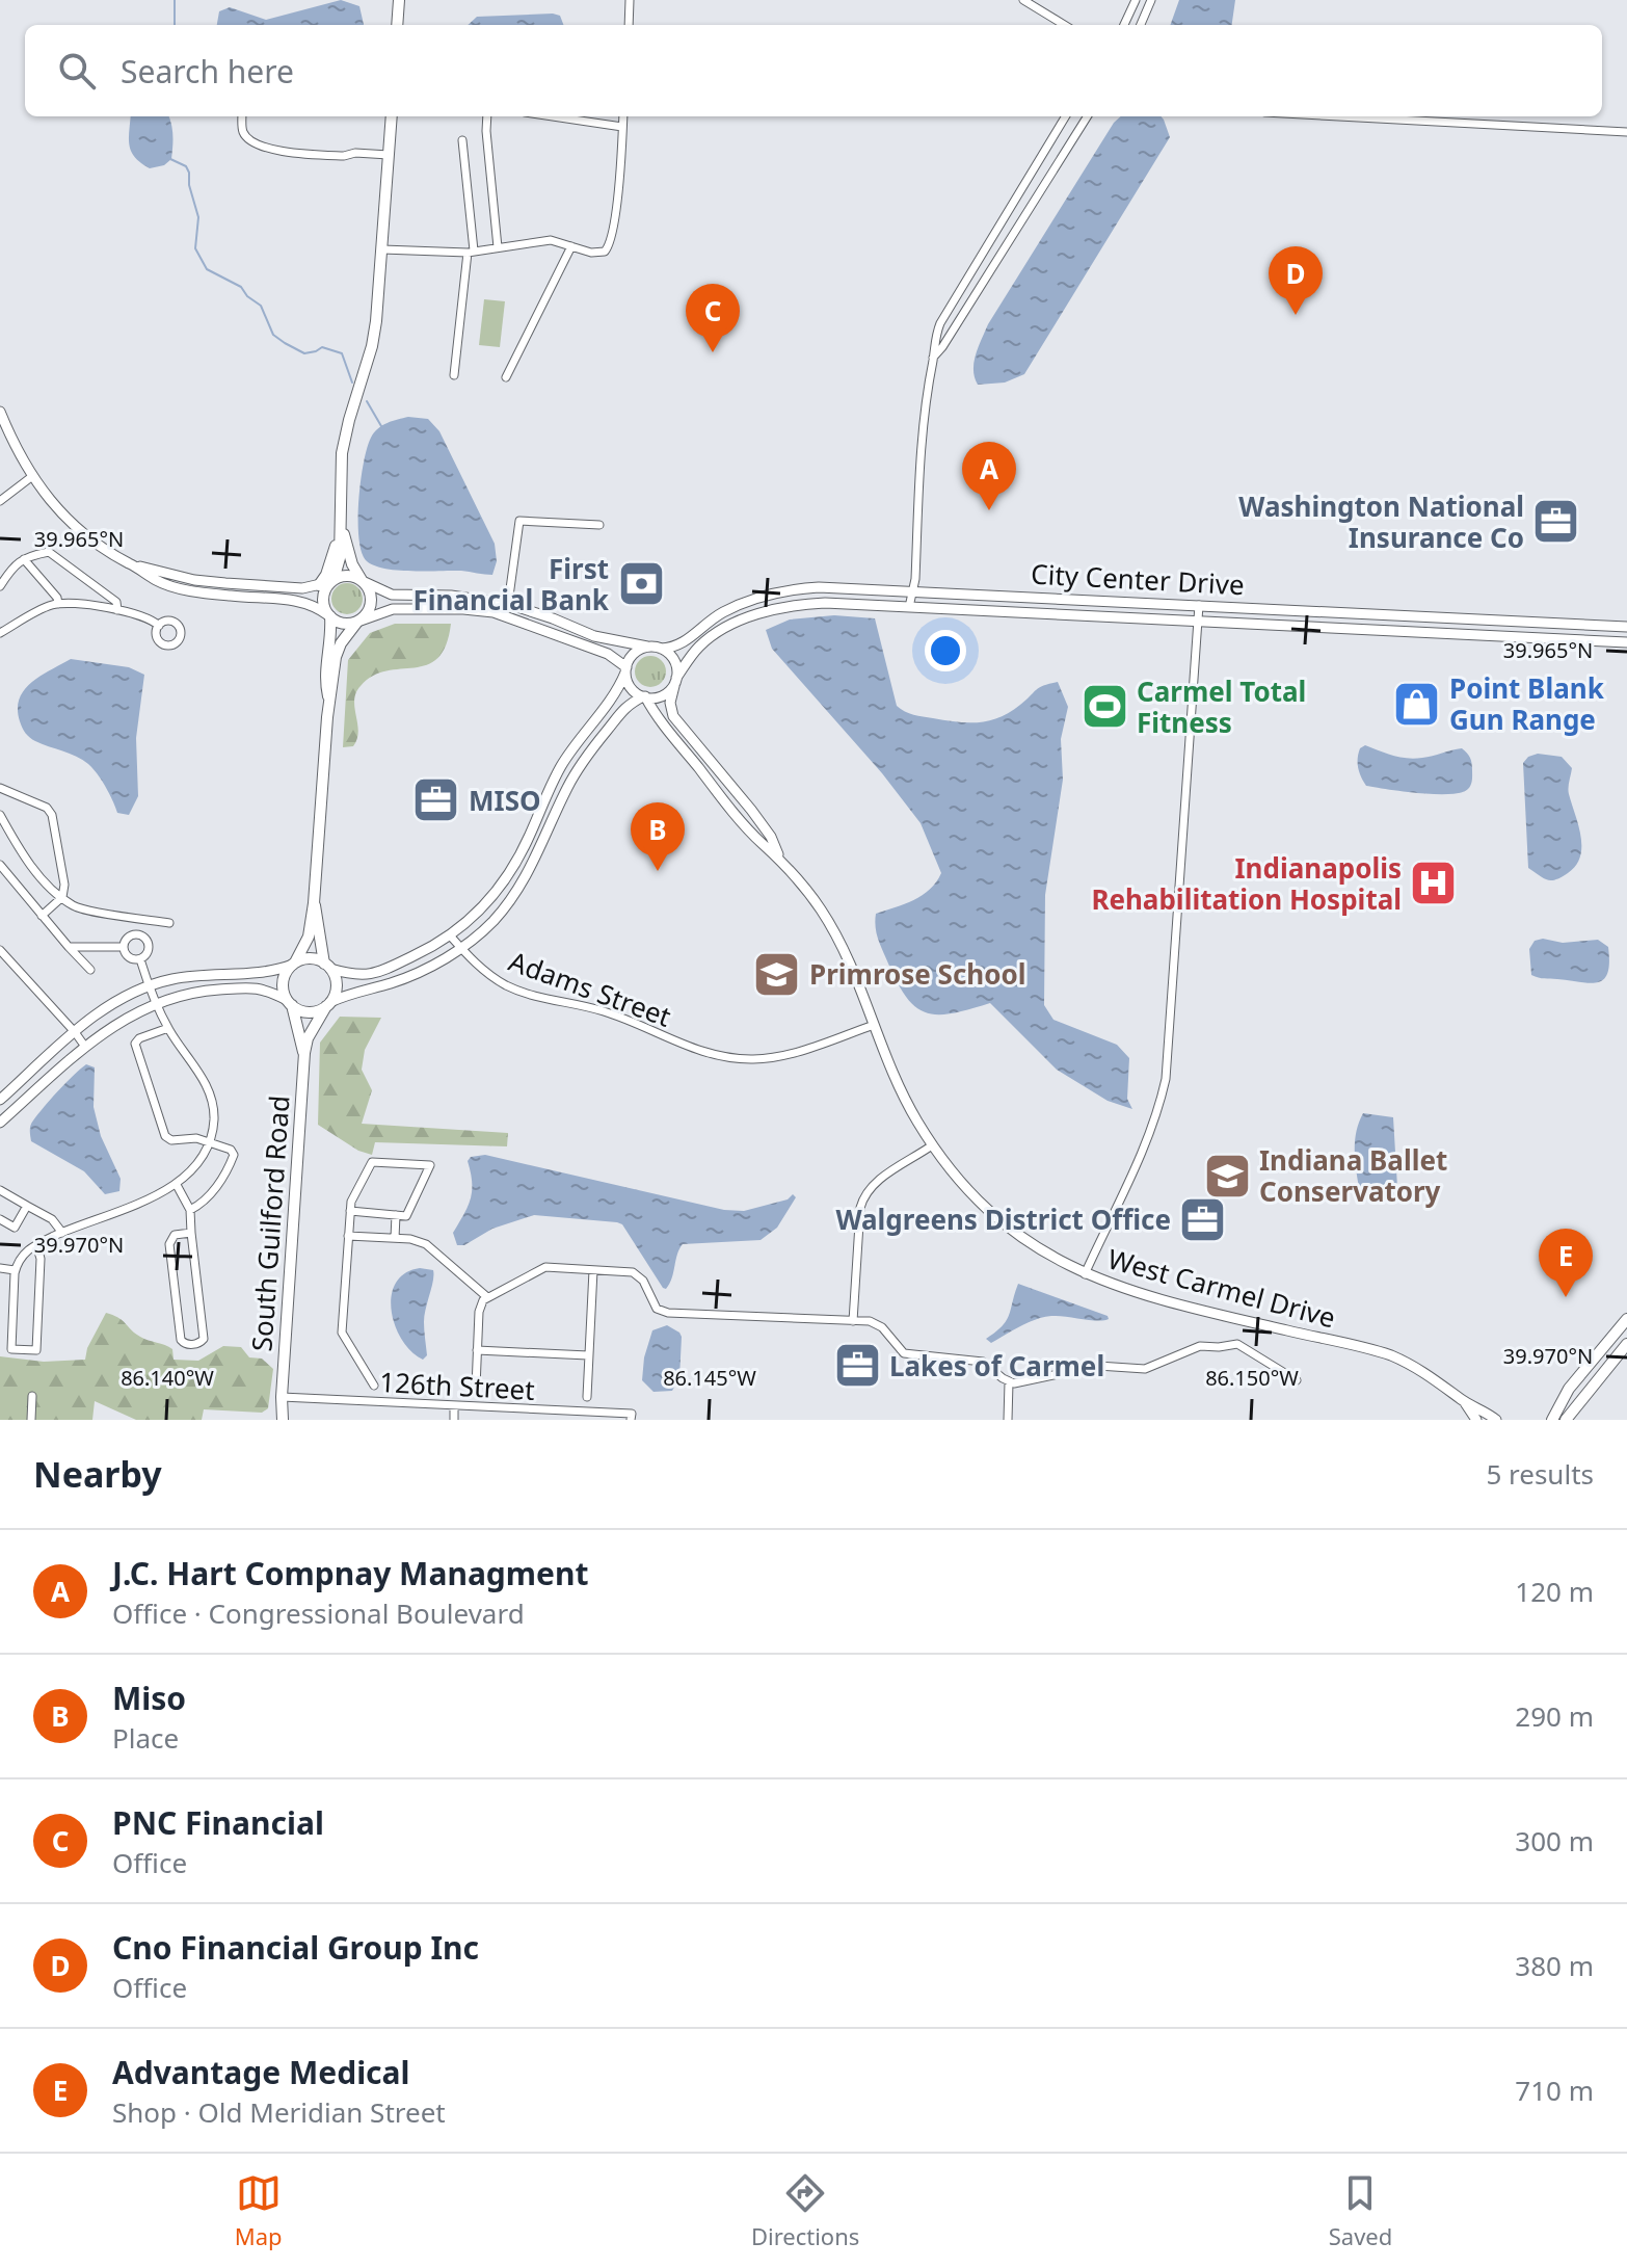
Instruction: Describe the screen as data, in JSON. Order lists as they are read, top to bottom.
{
  "streets": {
    "main road": ["South Guilford Road"],
    "street": [
      "City Center Drive",
      "Adams Street",
      "West Carmel Drive",
      "126th Street"
    ]
  },
  "crossings": [
    ["City Center Drive", "West Carmel Drive"],
    ["Adams Street", "West Carmel Drive"],
    ["South Guilford Road", "126th Street"]
  ],
  "places": {
    "office": [
      "Washington National Insurance Co",
      "MISO",
      "Walgreens District Office",
      "Lakes of Carmel"
    ],
    "bank": ["First Financial Bank"],
    "shop": ["Point Blank Gun Range"],
    "sports": ["Carmel Total Fitness"],
    "hospital": ["Indianapolis Rehabilitation Hospital"],
    "school or university": ["Primrose School", "Indiana Ballet Conservatory"]
  },
  "page": {
    "search": "Search here",
    "pins": [
      "D",
      "C",
      "A",
      "B",
      "E"
    ],
    "heading": ["Nearby", "5 results"],
    "list": [
      {
        "mark": "A",
        "name": "J.C. Hart Compnay Managment",
        "note": "Office · Congressional Boulevard",
        "value": "120 m"
      },
      {
        "mark": "B",
        "name": "Miso",
        "note": "Place",
        "value": "290 m"
      },
      {
        "mark": "C",
        "name": "PNC Financial",
        "note": "Office",
        "value": "300 m"
      },
      {
        "mark": "D",
        "name": "Cno Financial Group Inc",
        "note": "Office",
        "value": "380 m"
      },
      {
        "mark": "E",
        "name": "Advantage Medical",
        "note": "Shop · Old Meridian Street",
        "value": "710 m"
      }
    ],
    "nav": ["Map", "Directions", "Saved"]
  },
  "coordinates": [
    "39.965°N",
    "39.970°N",
    "86.140°W",
    "86.145°W",
    "86.150°W"
  ]
}
